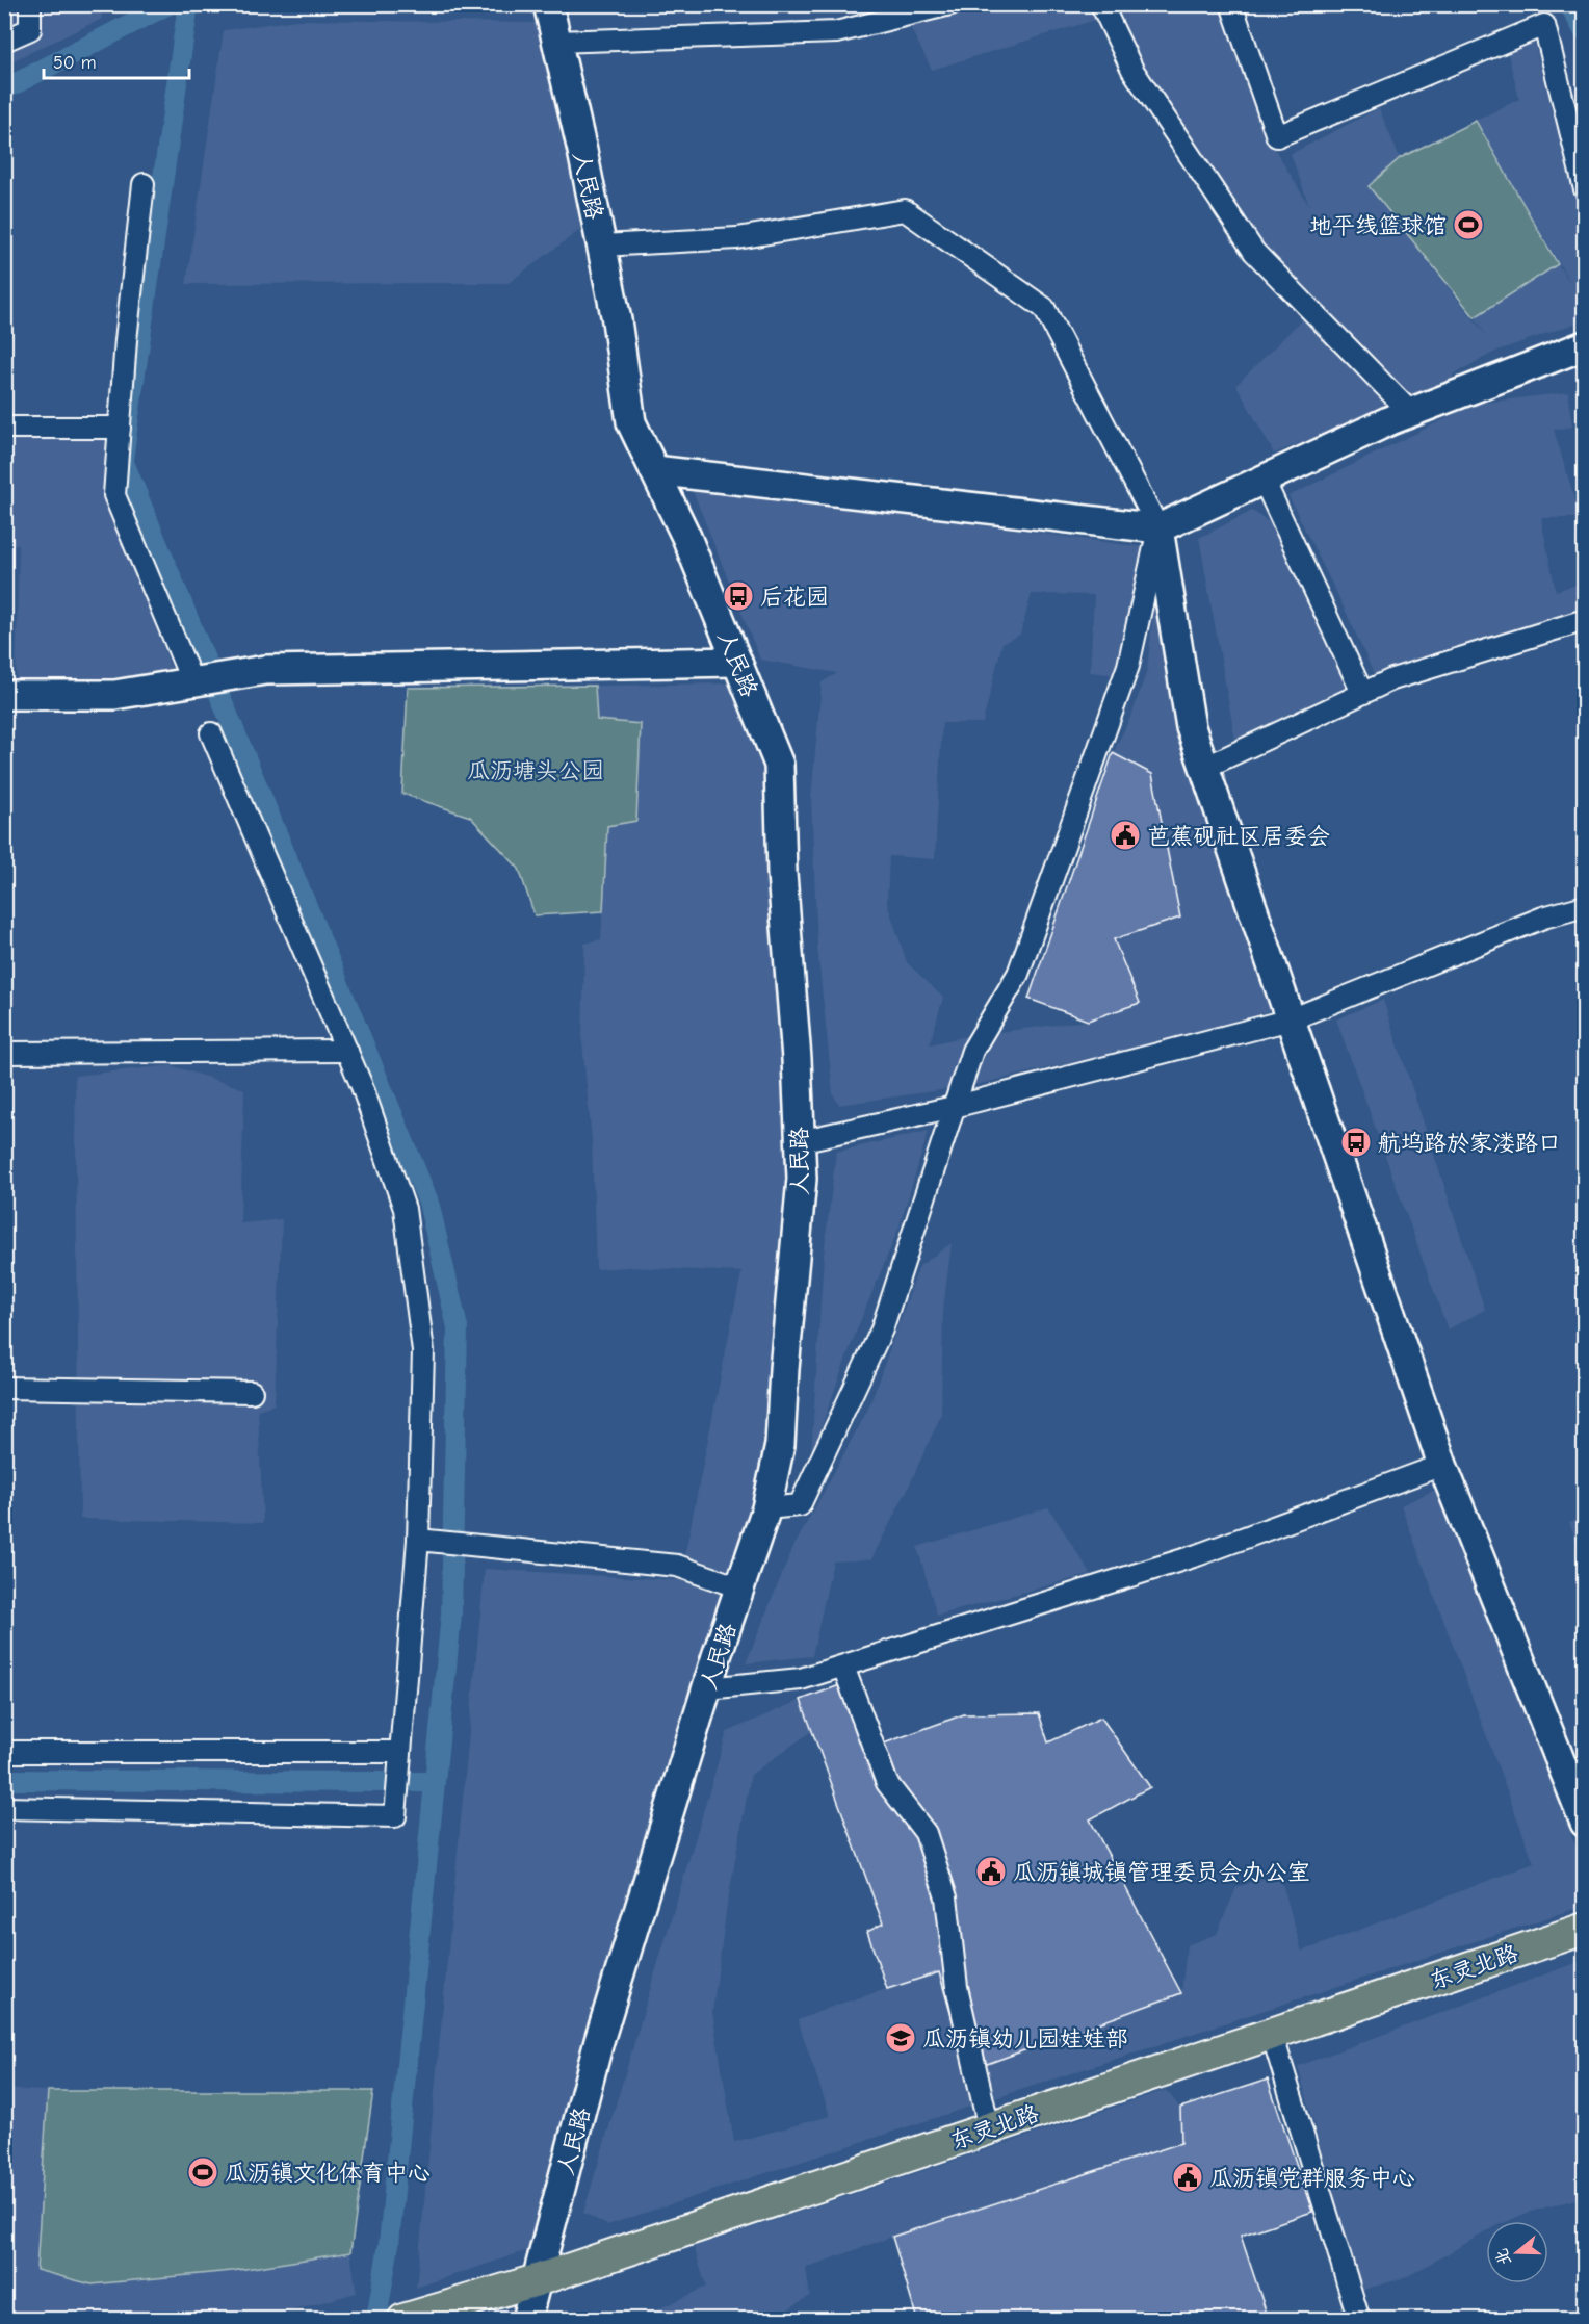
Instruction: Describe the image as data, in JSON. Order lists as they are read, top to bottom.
{
  "streets": {
    "main road": ["东灵北路"],
    "street": ["人民路"]
  },
  "crossings": [
    ["人民路", "东灵北路"]
  ],
  "parks": ["瓜沥塘头公园"],
  "places": {
    "sports": ["地平线篮球馆", "瓜沥镇文化体育中心"],
    "bus stop": ["后花园", "航坞路於家溇路口"],
    "public building": ["芭蕉砚社区居委会", "瓜沥镇城镇管理委员会办公室", "瓜沥镇党群服务中心"],
    "school or university": ["瓜沥镇幼儿园娃娃部"]
  },
  "scale_bar": "50 m",
  "north": "left"
}
